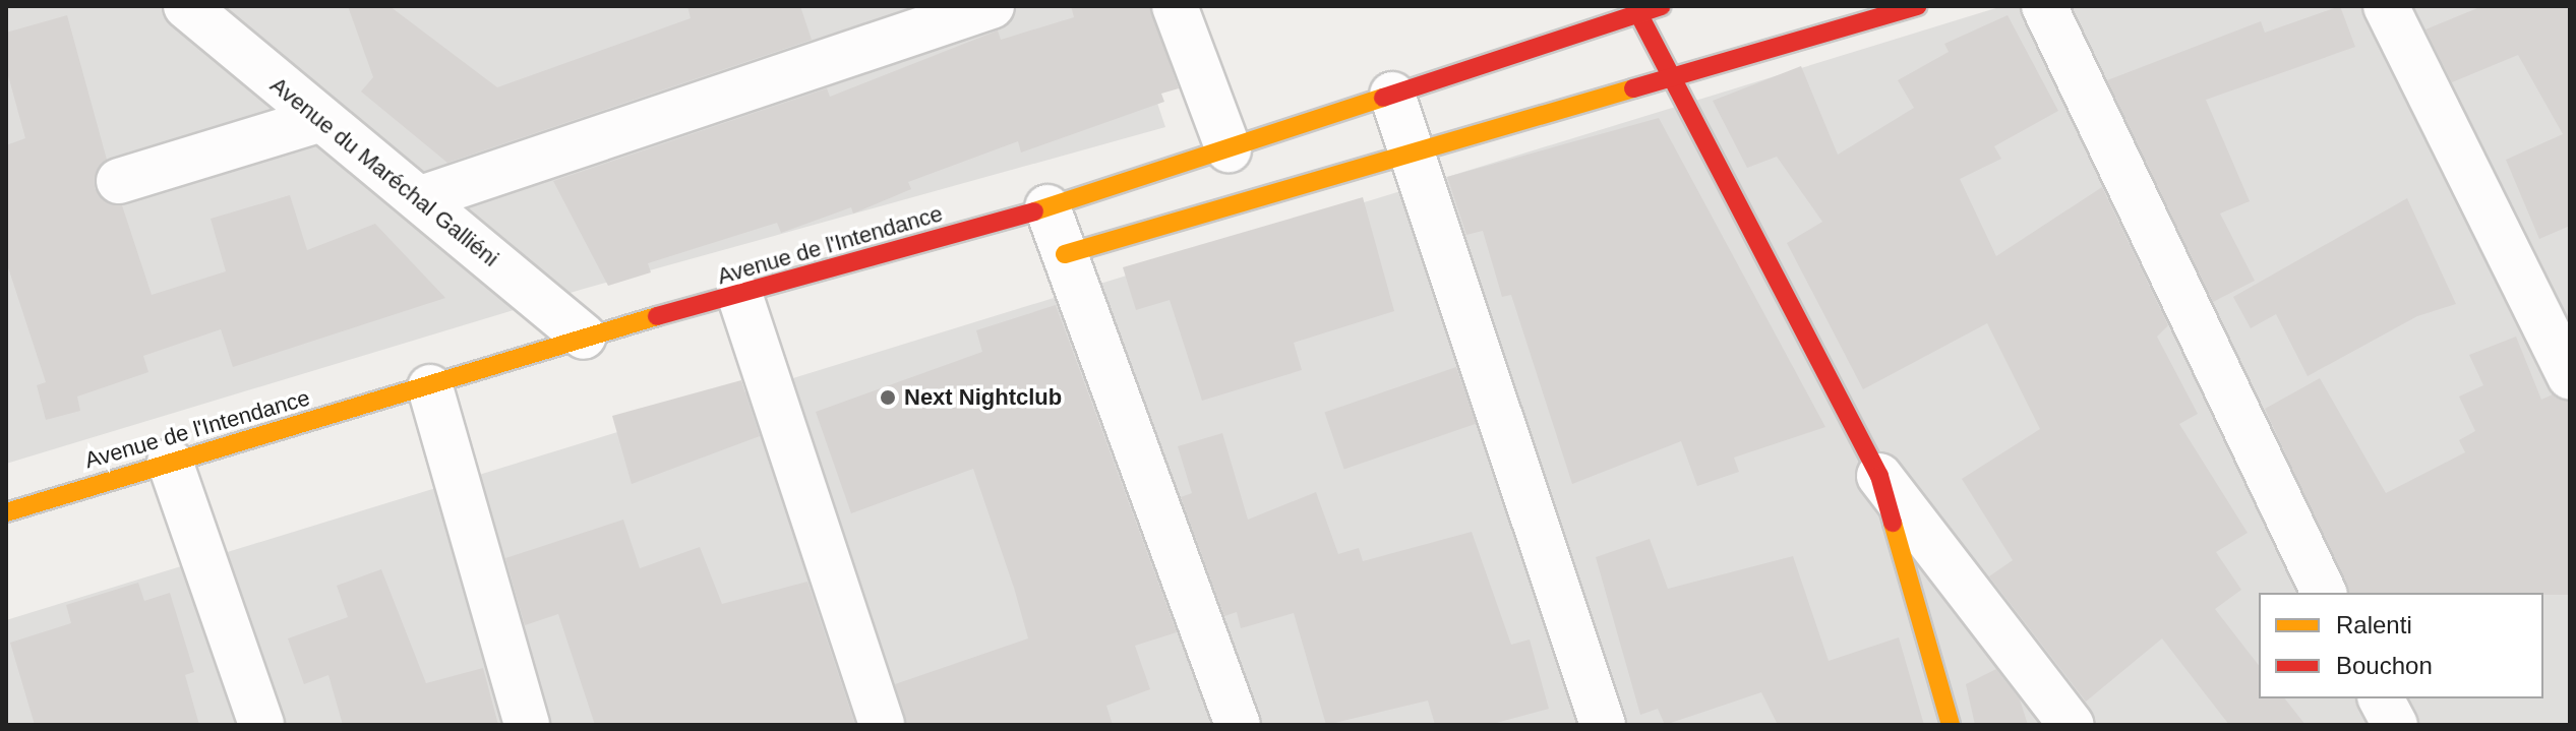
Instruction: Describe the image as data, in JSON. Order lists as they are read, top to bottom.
{
  "streets": {
    "main road": ["Avenue de l'Intendance"],
    "street": ["Avenue du Maréchal Galliéni"]
  },
  "crossings": [
    ["Avenue du Maréchal Galliéni", "Avenue de l'Intendance"]
  ],
  "places": ["Next Nightclub"],
  "legend": ["Ralenti", "Bouchon"]
}
